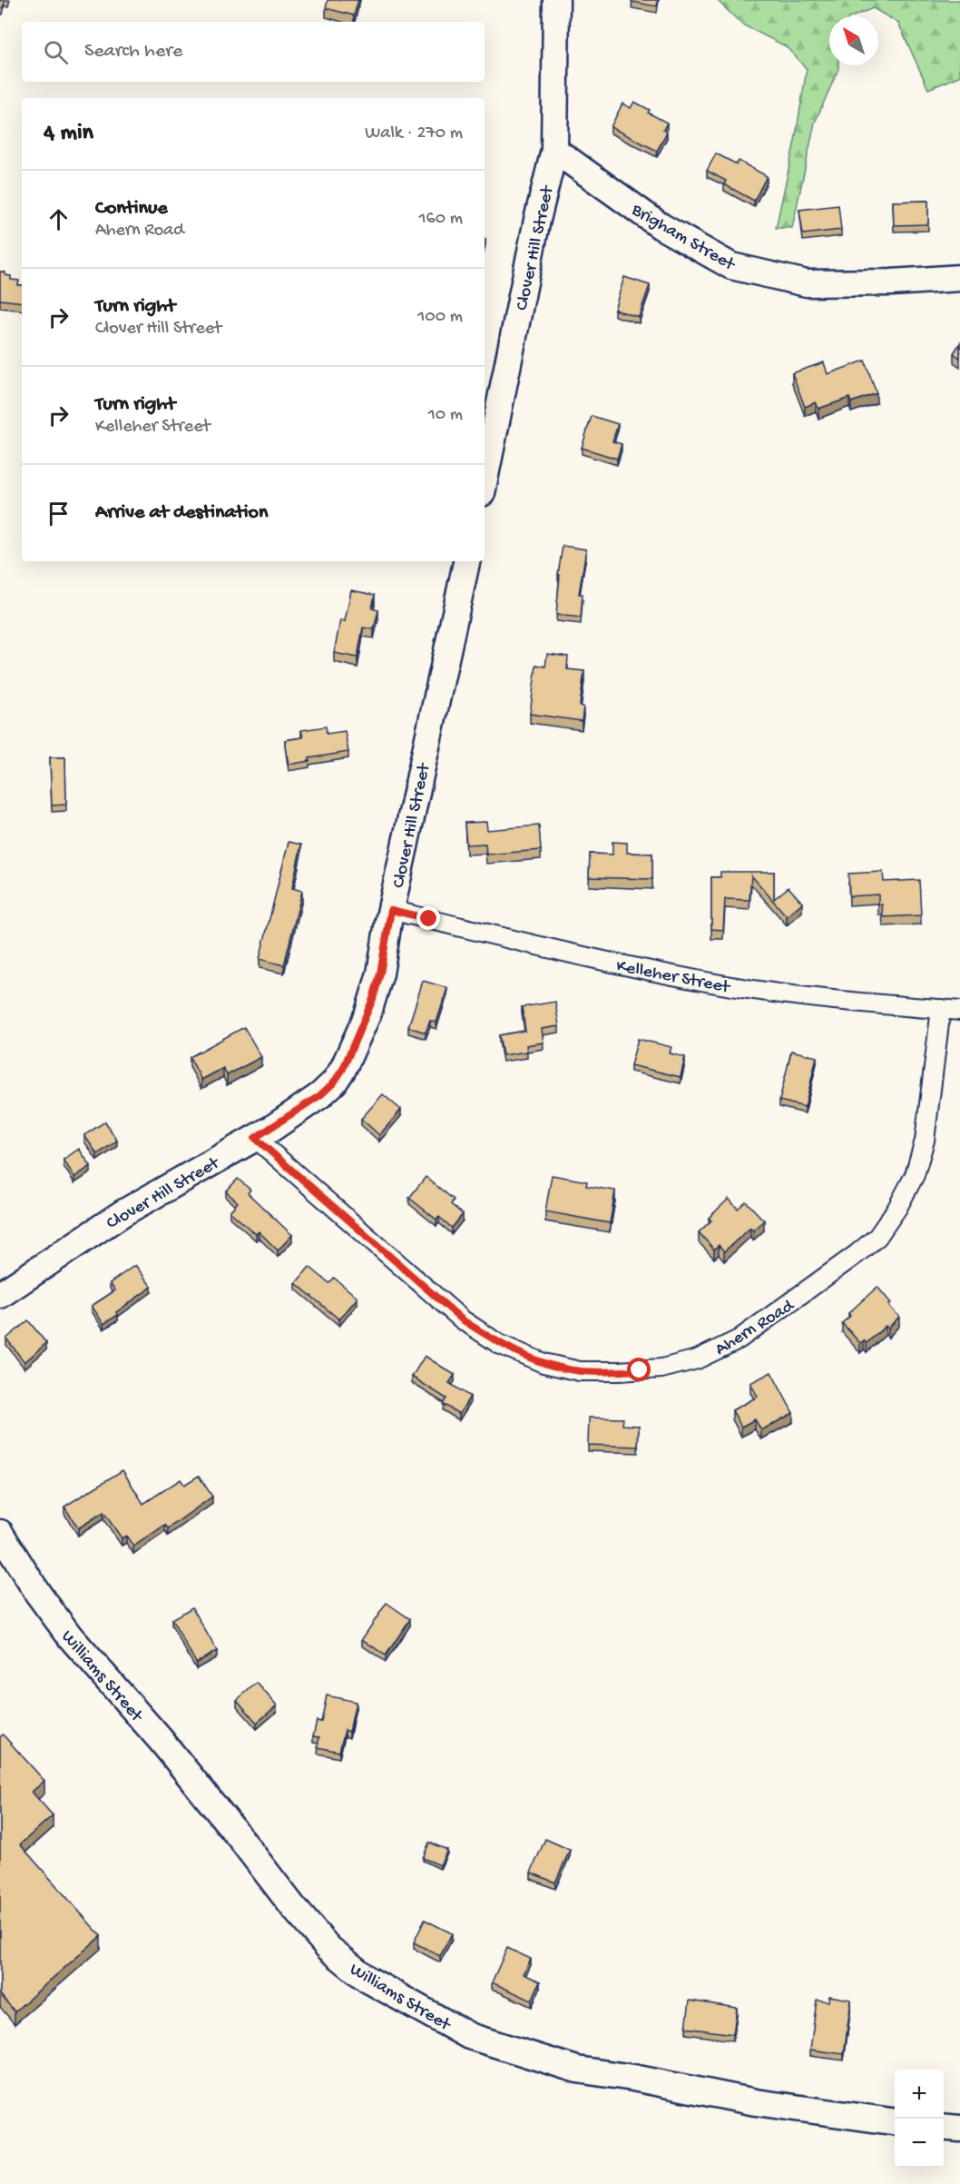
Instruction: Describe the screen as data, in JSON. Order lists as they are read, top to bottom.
{
  "streets": {
    "street": [
      "Brigham Street",
      "Clover Hill Street",
      "Kelleher Street",
      "Ahern Road",
      "Williams Street"
    ]
  },
  "crossings": [
    ["Brigham Street", "Clover Hill Street"],
    ["Clover Hill Street", "Kelleher Street"],
    ["Clover Hill Street", "Ahern Road"],
    ["Kelleher Street", "Ahern Road"]
  ],
  "north": "top left",
  "page": {
    "search": "Search here",
    "heading": ["4 min", "Walk · 270 m"],
    "list": [
      ["Continue", "Ahern Road", "160 m"],
      ["Turn right", "Clover Hill Street", "100 m"],
      ["Turn right", "Kelleher Street", "10 m"],
      "Arrive at destination"
    ],
    "map_buttons": ["+", "−"]
  }
}
